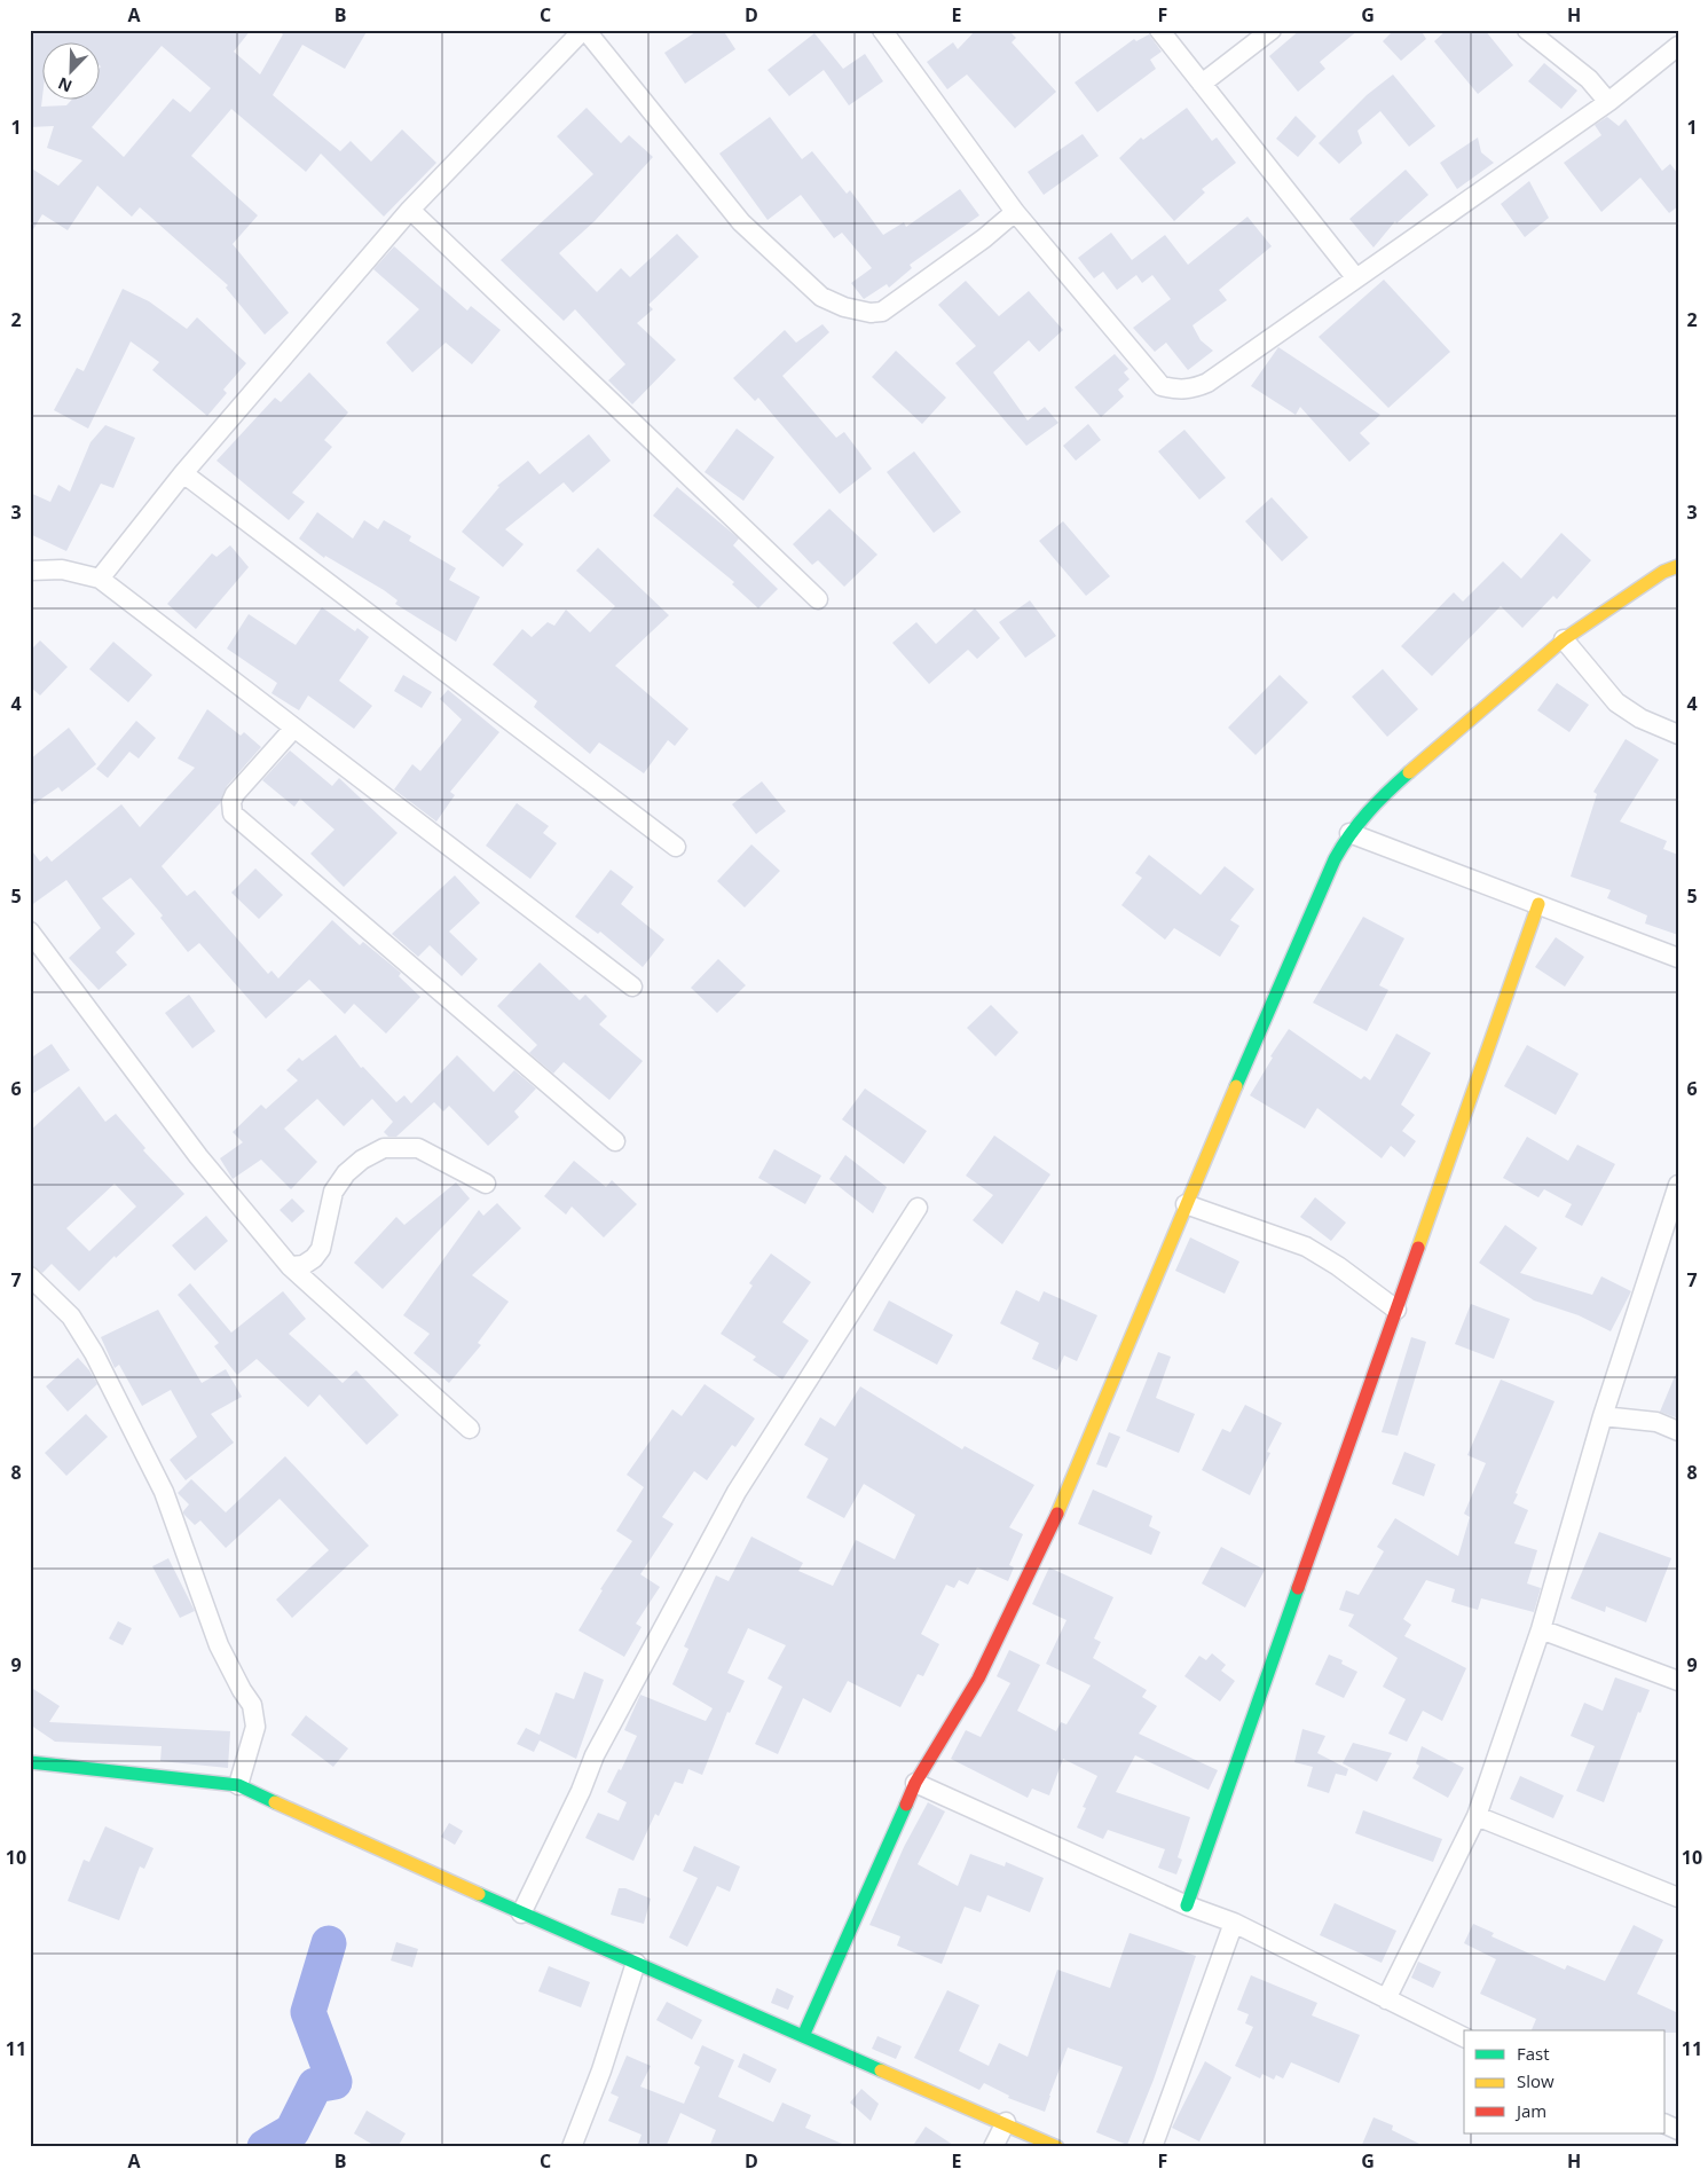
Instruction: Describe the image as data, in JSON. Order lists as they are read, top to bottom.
{
  "legend": ["Fast", "Slow", "Jam"],
  "north": "bottom left",
  "grid": {
    "columns": [
      "A",
      "B",
      "C",
      "D",
      "E",
      "F",
      "G",
      "H"
    ],
    "rows": [
      "1",
      "2",
      "3",
      "4",
      "5",
      "6",
      "7",
      "8",
      "9",
      "10",
      "11"
    ]
  }
}
